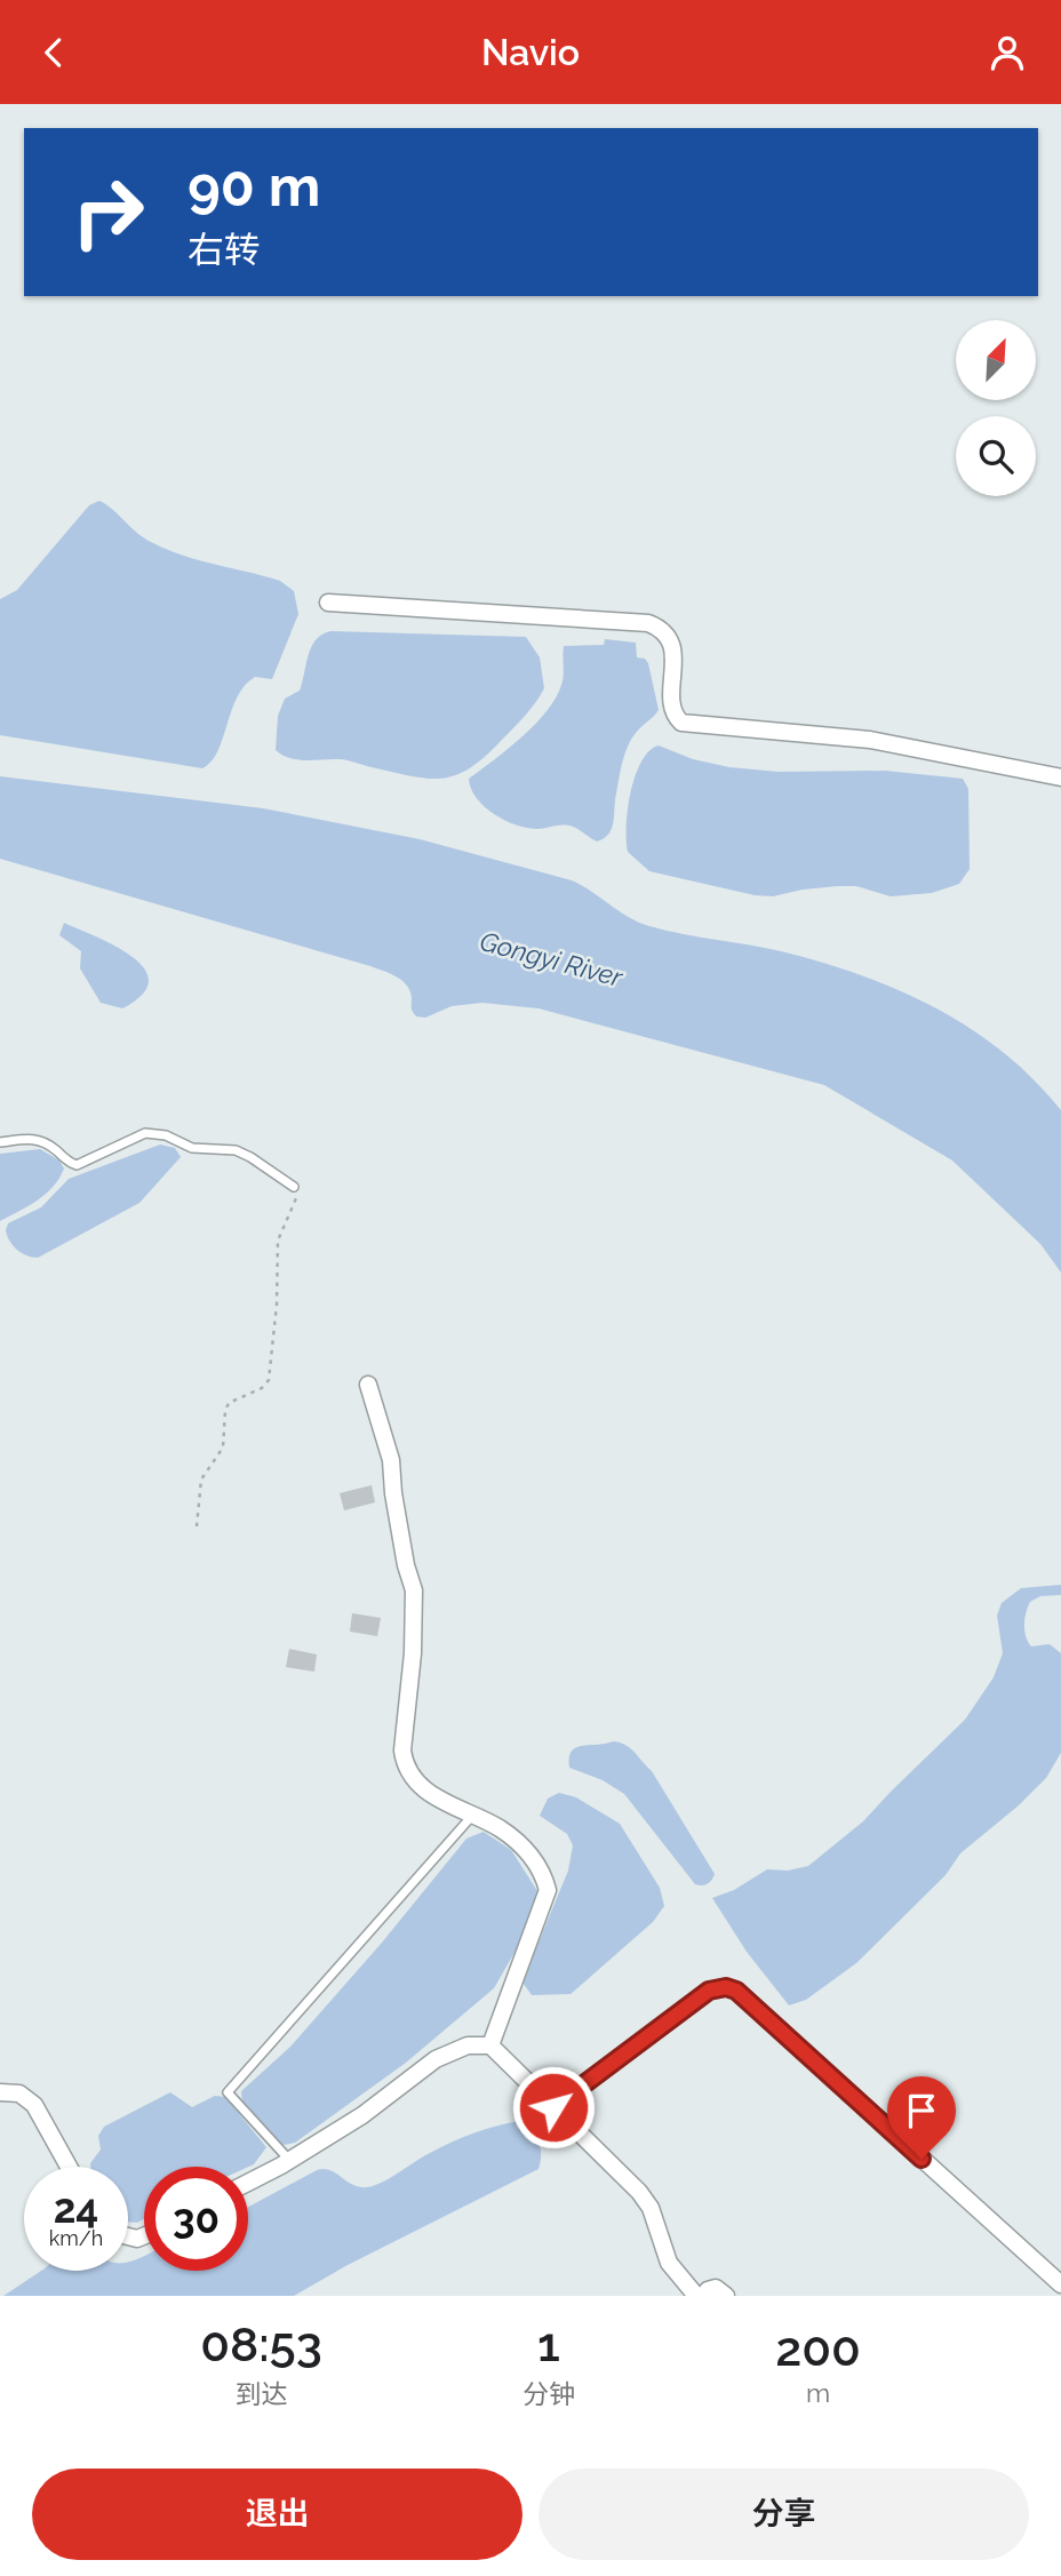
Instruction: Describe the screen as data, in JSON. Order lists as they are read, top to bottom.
{
  "water": ["Gongyi River"],
  "north": "top right",
  "page": {
    "header": "Navio",
    "turn": ["90 m", "右转"],
    "speed": "24 km/h",
    "limit": "30",
    "eta": [
      "08:53",
      "到达",
      "1",
      "分钟",
      "200",
      "m"
    ],
    "buttons": ["退出", "分享"]
  }
}
